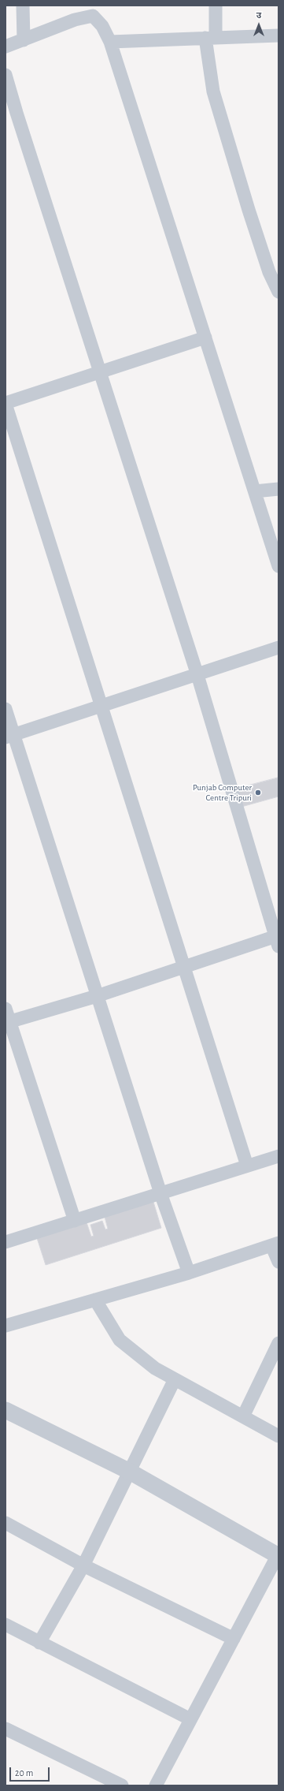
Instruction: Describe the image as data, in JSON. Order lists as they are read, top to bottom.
{
  "places": ["Punjab Computer Centre Tripuri"],
  "scale_bar": "20 m",
  "north": "top"
}
